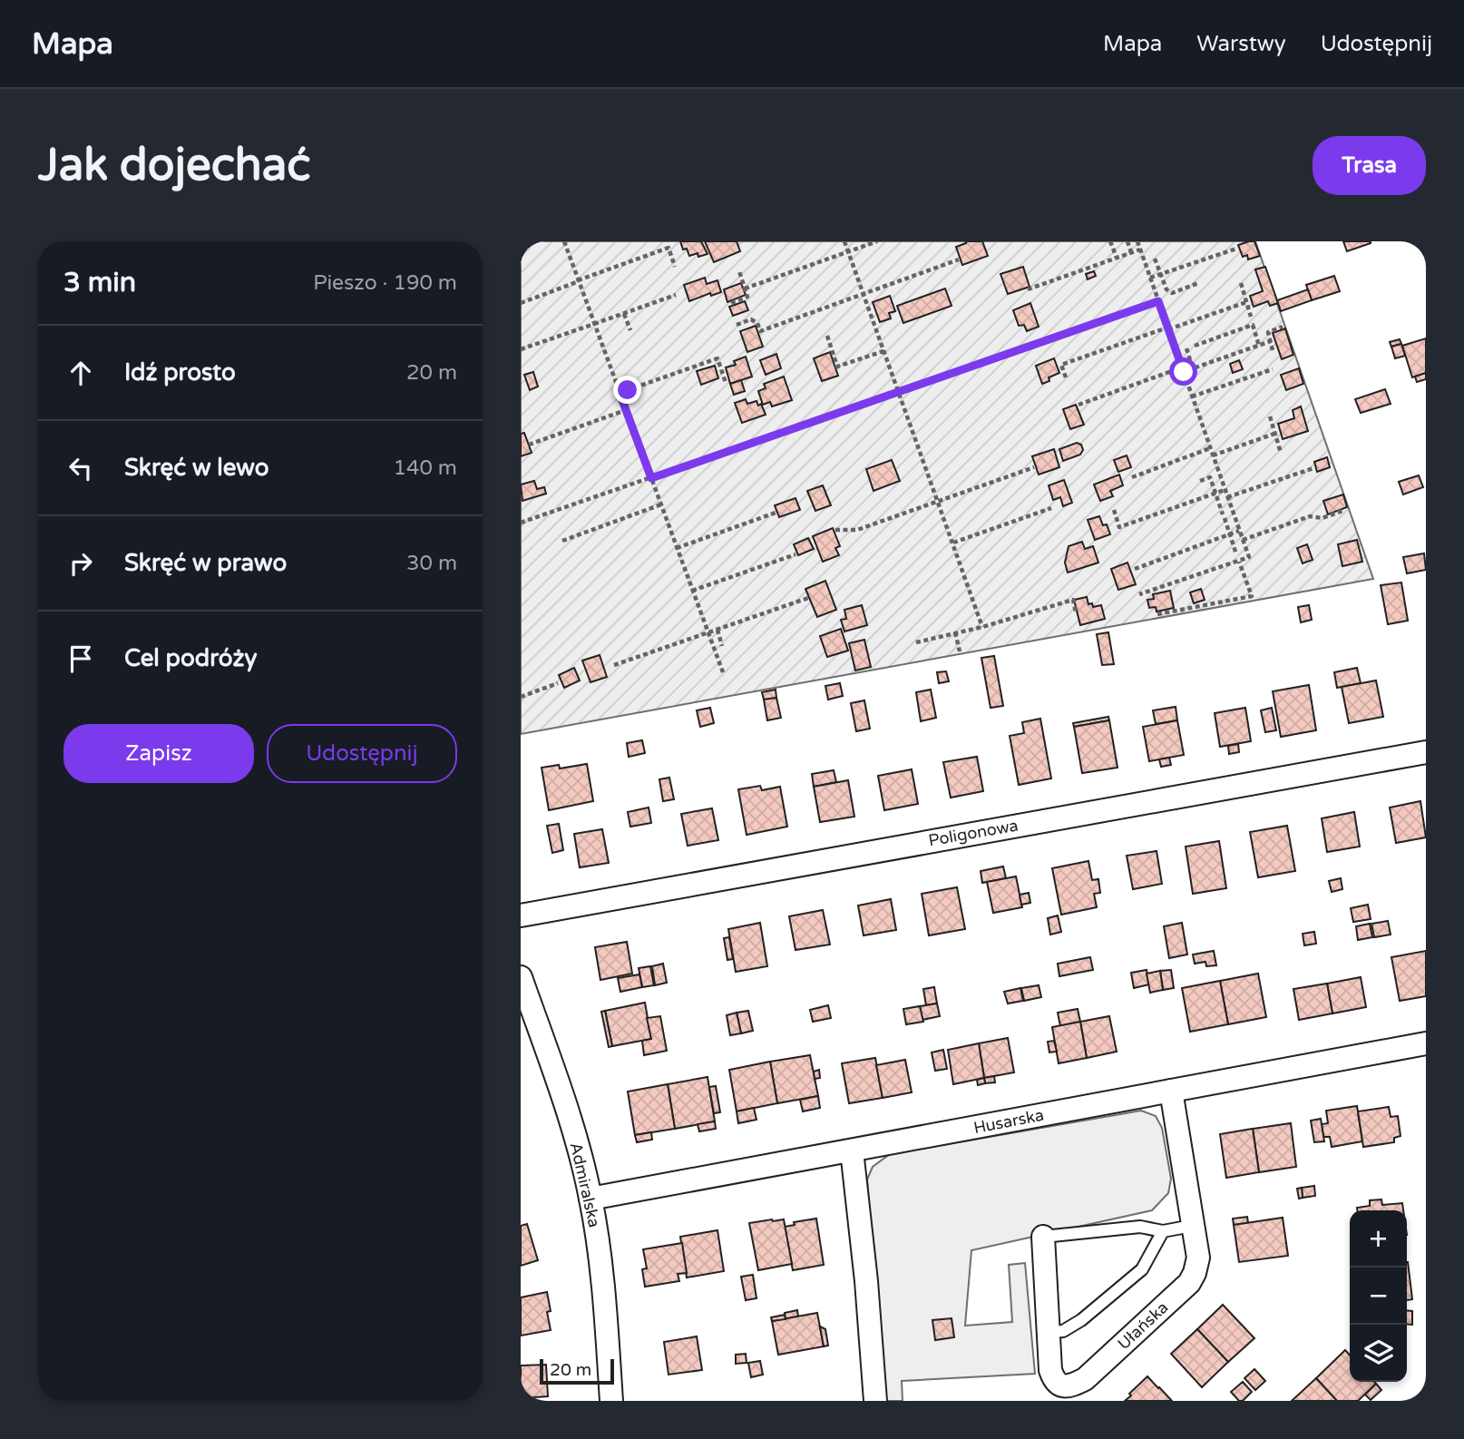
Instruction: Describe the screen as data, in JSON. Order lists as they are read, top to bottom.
{
  "streets": {
    "street": [
      "Poligonowa",
      "Husarska",
      "Admiralska",
      "Ułańska"
    ]
  },
  "crossings": [
    ["Husarska", "Admiralska"],
    ["Husarska", "Ułańska"]
  ],
  "scale_bar": "20 m",
  "page": {
    "header": "Mapa",
    "nav": ["Mapa", "Warstwy", "Udostępnij"],
    "buttons": [
      "Trasa",
      ["Zapisz", "Udostępnij"]
    ],
    "title": "Jak dojechać",
    "heading": ["3 min", "Pieszo · 190 m"],
    "list": [
      ["Idź prosto", "20 m"],
      ["Skręć w lewo", "140 m"],
      ["Skręć w prawo", "30 m"],
      "Cel podróży"
    ],
    "map_buttons": ["+", "−"],
    "scale": "20 m"
  }
}
